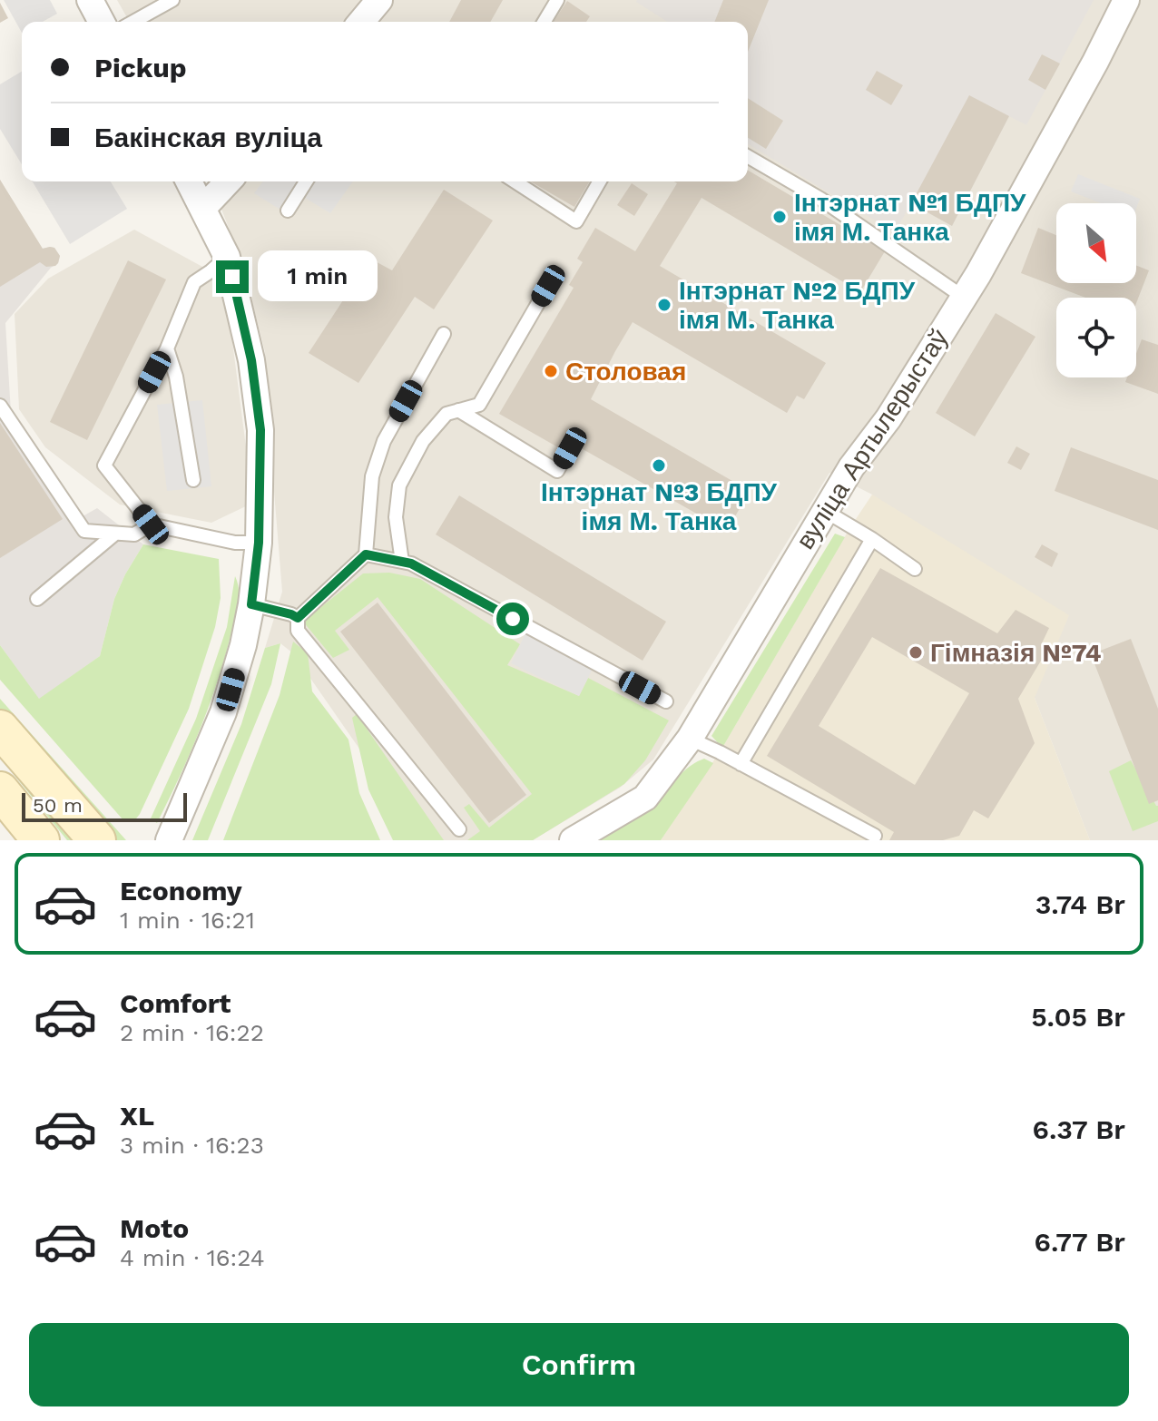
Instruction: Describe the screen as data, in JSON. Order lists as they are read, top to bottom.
{
  "streets": {
    "street": ["вуліца Артылерыстаў"]
  },
  "places": [
    "Інтэрнат №1 БДПУ імя М. Танка",
    "Інтэрнат №2 БДПУ імя М. Танка",
    "Столовая",
    "Інтэрнат №3 БДПУ імя М. Танка",
    "Гімназія №74"
  ],
  "scale_bar": "50 m",
  "north": "bottom right",
  "page": {
    "banner": ["Pickup", "Бакінская вуліца"],
    "bubble": "1 min",
    "scale": "50 m",
    "list": [
      {
        "name": "Economy",
        "note": "1 min · 16:21",
        "value": "3.74 Br"
      },
      {
        "name": "Comfort",
        "note": "2 min · 16:22",
        "value": "5.05 Br"
      },
      {
        "name": "XL",
        "note": "3 min · 16:23",
        "value": "6.37 Br"
      },
      {
        "name": "Moto",
        "note": "4 min · 16:24",
        "value": "6.77 Br"
      }
    ],
    "buttons": "Confirm"
  }
}
